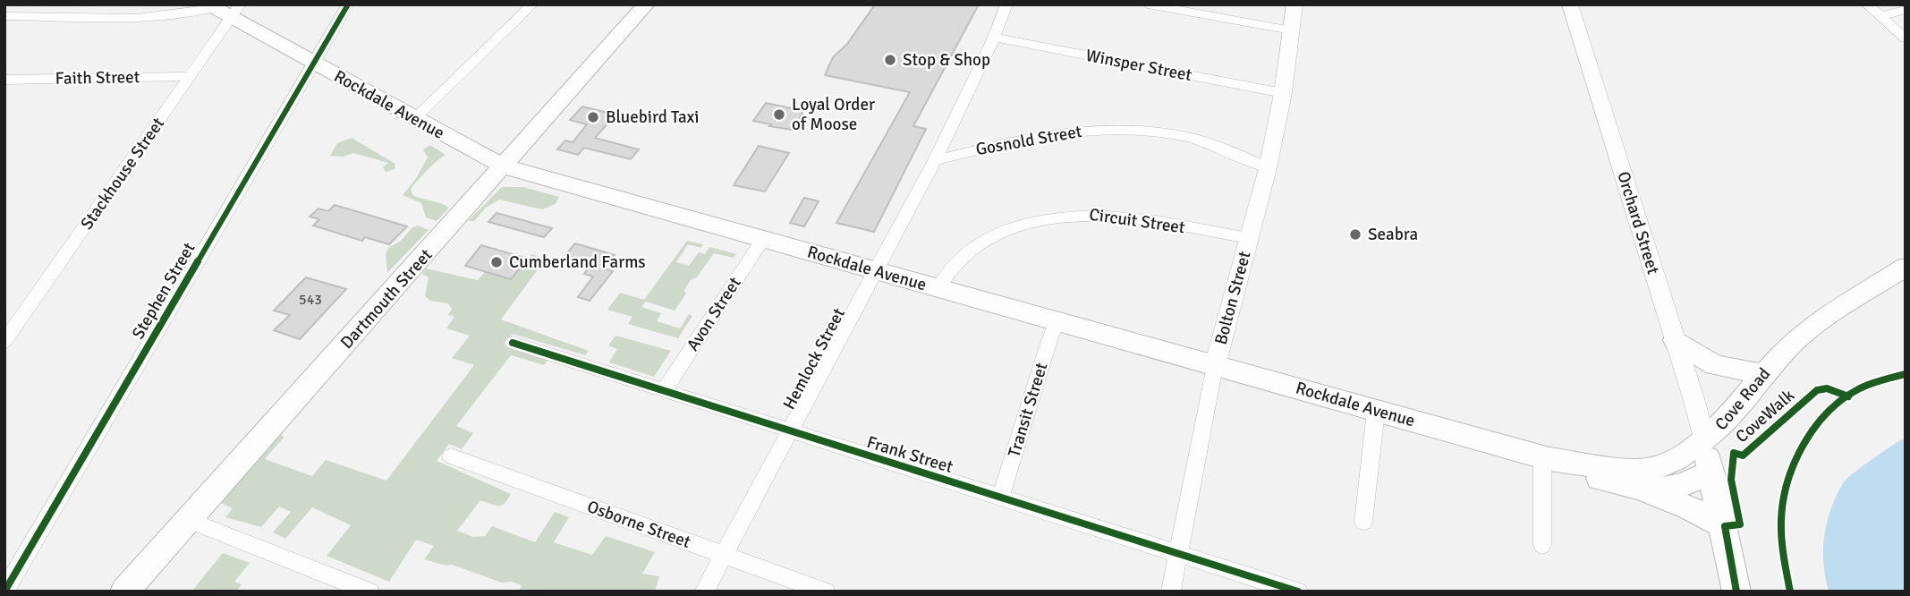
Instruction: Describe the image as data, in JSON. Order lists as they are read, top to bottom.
{
  "streets": {
    "main road": ["Rockdale Avenue", "Dartmouth Street", "Cove Road"],
    "street": [
      "Winsper Street",
      "Faith Street",
      "Gosnold Street",
      "Stackhouse Street",
      "Circuit Street",
      "Orchard Street",
      "Stephen Street",
      "Bolton Street",
      "Avon Street",
      "Hemlock Street",
      "Transit Street",
      "Frank Street",
      "Osborne Street"
    ],
    "cycle path": ["CoveWalk"]
  },
  "crossings": [
    ["Winsper Street", "Bolton Street"],
    ["Winsper Street", "Hemlock Street"],
    ["Faith Street", "Stackhouse Street"],
    ["Rockdale Avenue", "Stackhouse Street"],
    ["Rockdale Avenue", "Circuit Street"],
    ["Rockdale Avenue", "Orchard Street"],
    ["Rockdale Avenue", "Stephen Street"],
    ["Rockdale Avenue", "Bolton Street"],
    ["Rockdale Avenue", "Dartmouth Street"],
    ["Rockdale Avenue", "Avon Street"],
    ["Rockdale Avenue", "Hemlock Street"],
    ["Rockdale Avenue", "Cove Road"],
    ["Rockdale Avenue", "Transit Street"],
    ["Gosnold Street", "Bolton Street"],
    ["Gosnold Street", "Hemlock Street"],
    ["Circuit Street", "Bolton Street"],
    ["Orchard Street", "Cove Road"],
    ["Bolton Street", "Frank Street"],
    ["Avon Street", "Frank Street"],
    ["Hemlock Street", "Frank Street"],
    ["Hemlock Street", "Osborne Street"],
    ["Transit Street", "Frank Street"]
  ],
  "places": [
    "Stop & Shop",
    "Loyal Order of Moose",
    "Bluebird Taxi",
    "Seabra",
    "Cumberland Farms"
  ],
  "house_numbers": ["543"]
}
